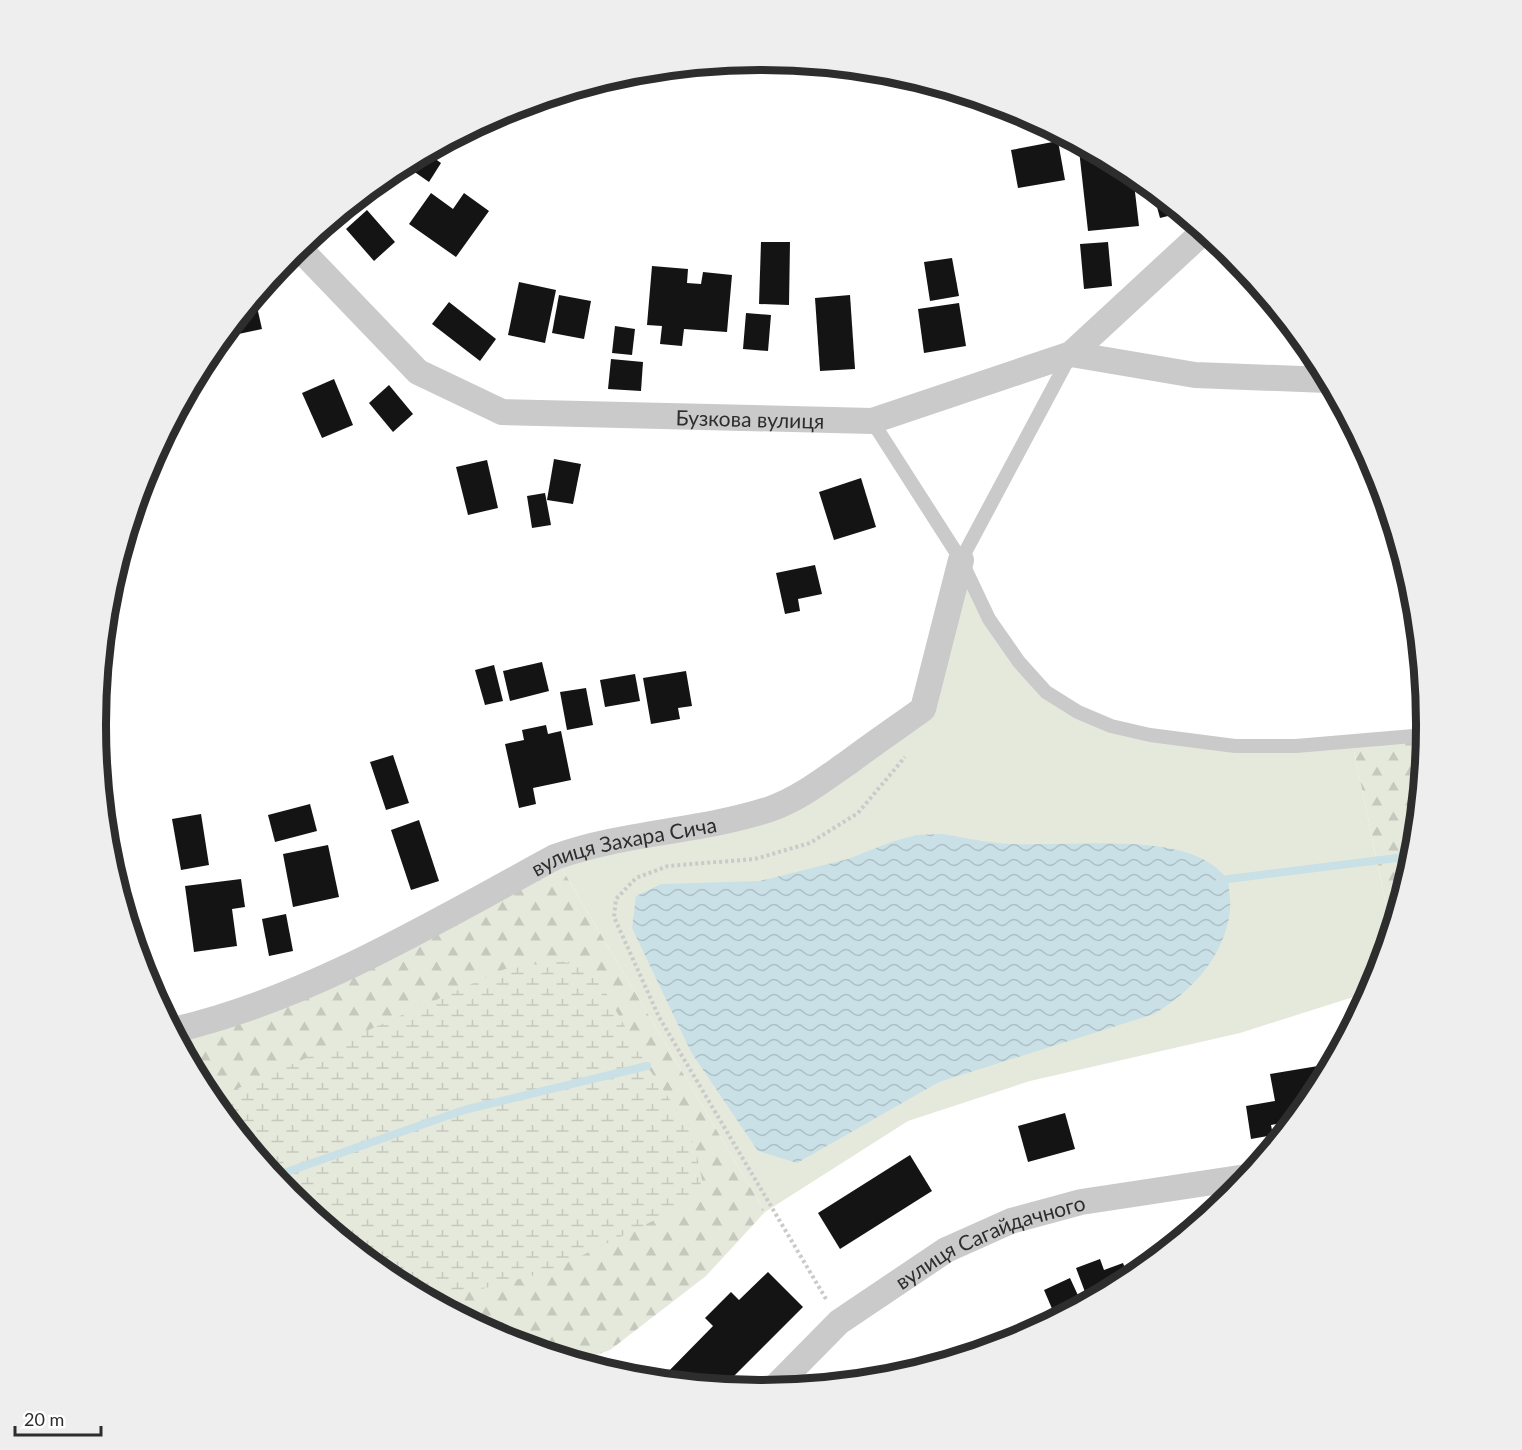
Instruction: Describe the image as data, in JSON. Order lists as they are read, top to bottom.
{
  "streets": {
    "street": ["Бузкова вулиця", "вулиця Захара Сича", "вулиця Сагайдачного"]
  },
  "scale_bar": "20 m"
}
